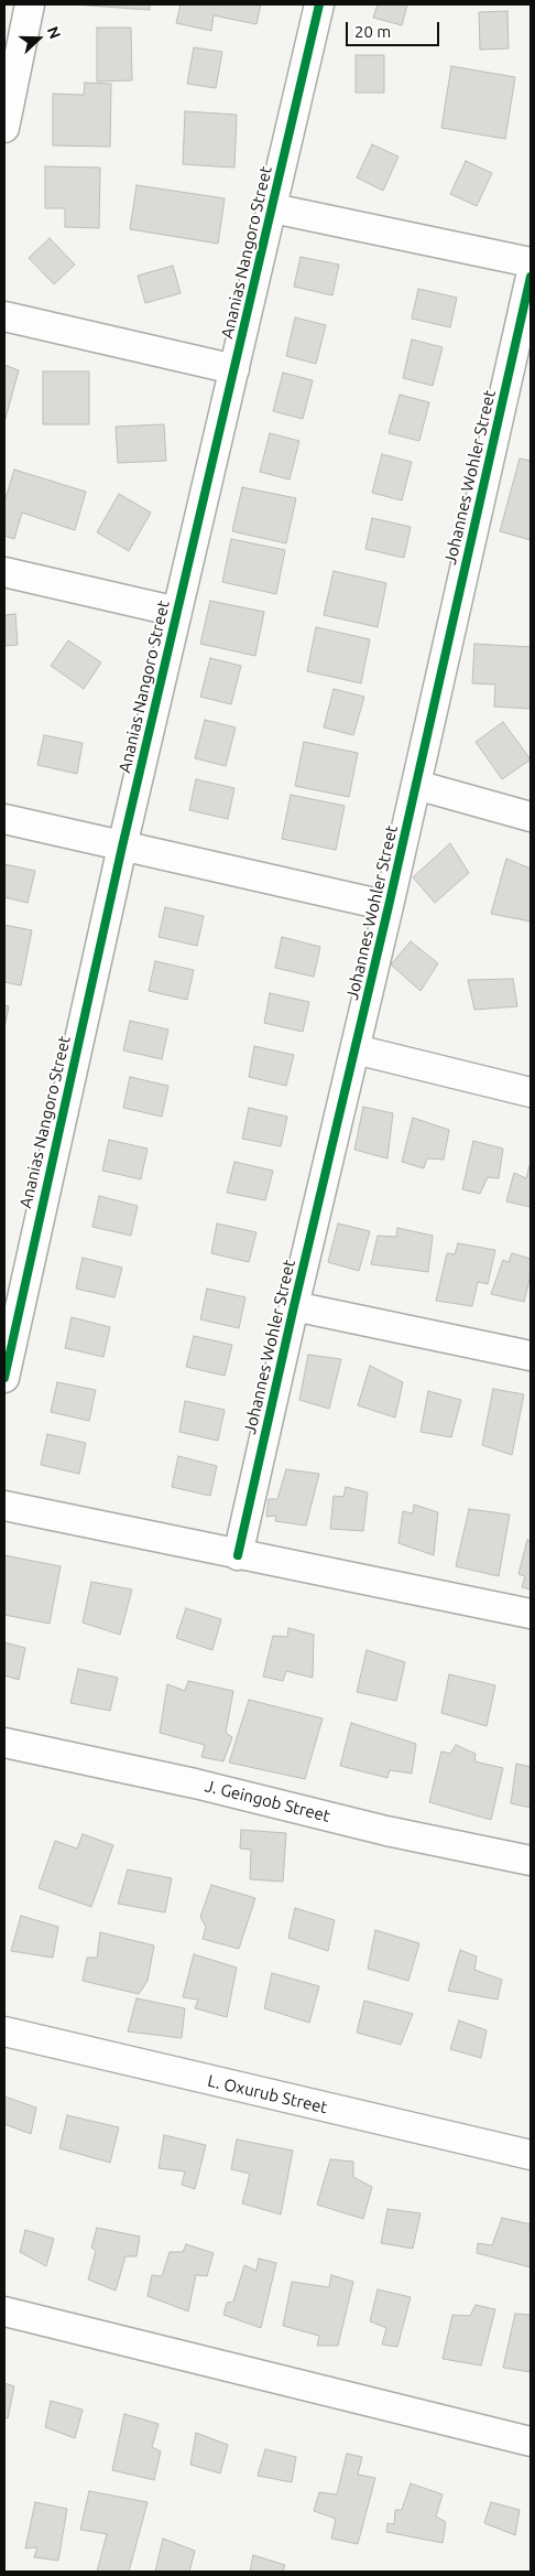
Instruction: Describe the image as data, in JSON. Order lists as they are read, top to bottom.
{
  "streets": {
    "street": [
      "Ananias Nangoro Street",
      "Johannes Wohler Street",
      "J. Geingob Street",
      "L. Oxurub Street"
    ]
  },
  "scale_bar": "20 m",
  "north": "right"
}
